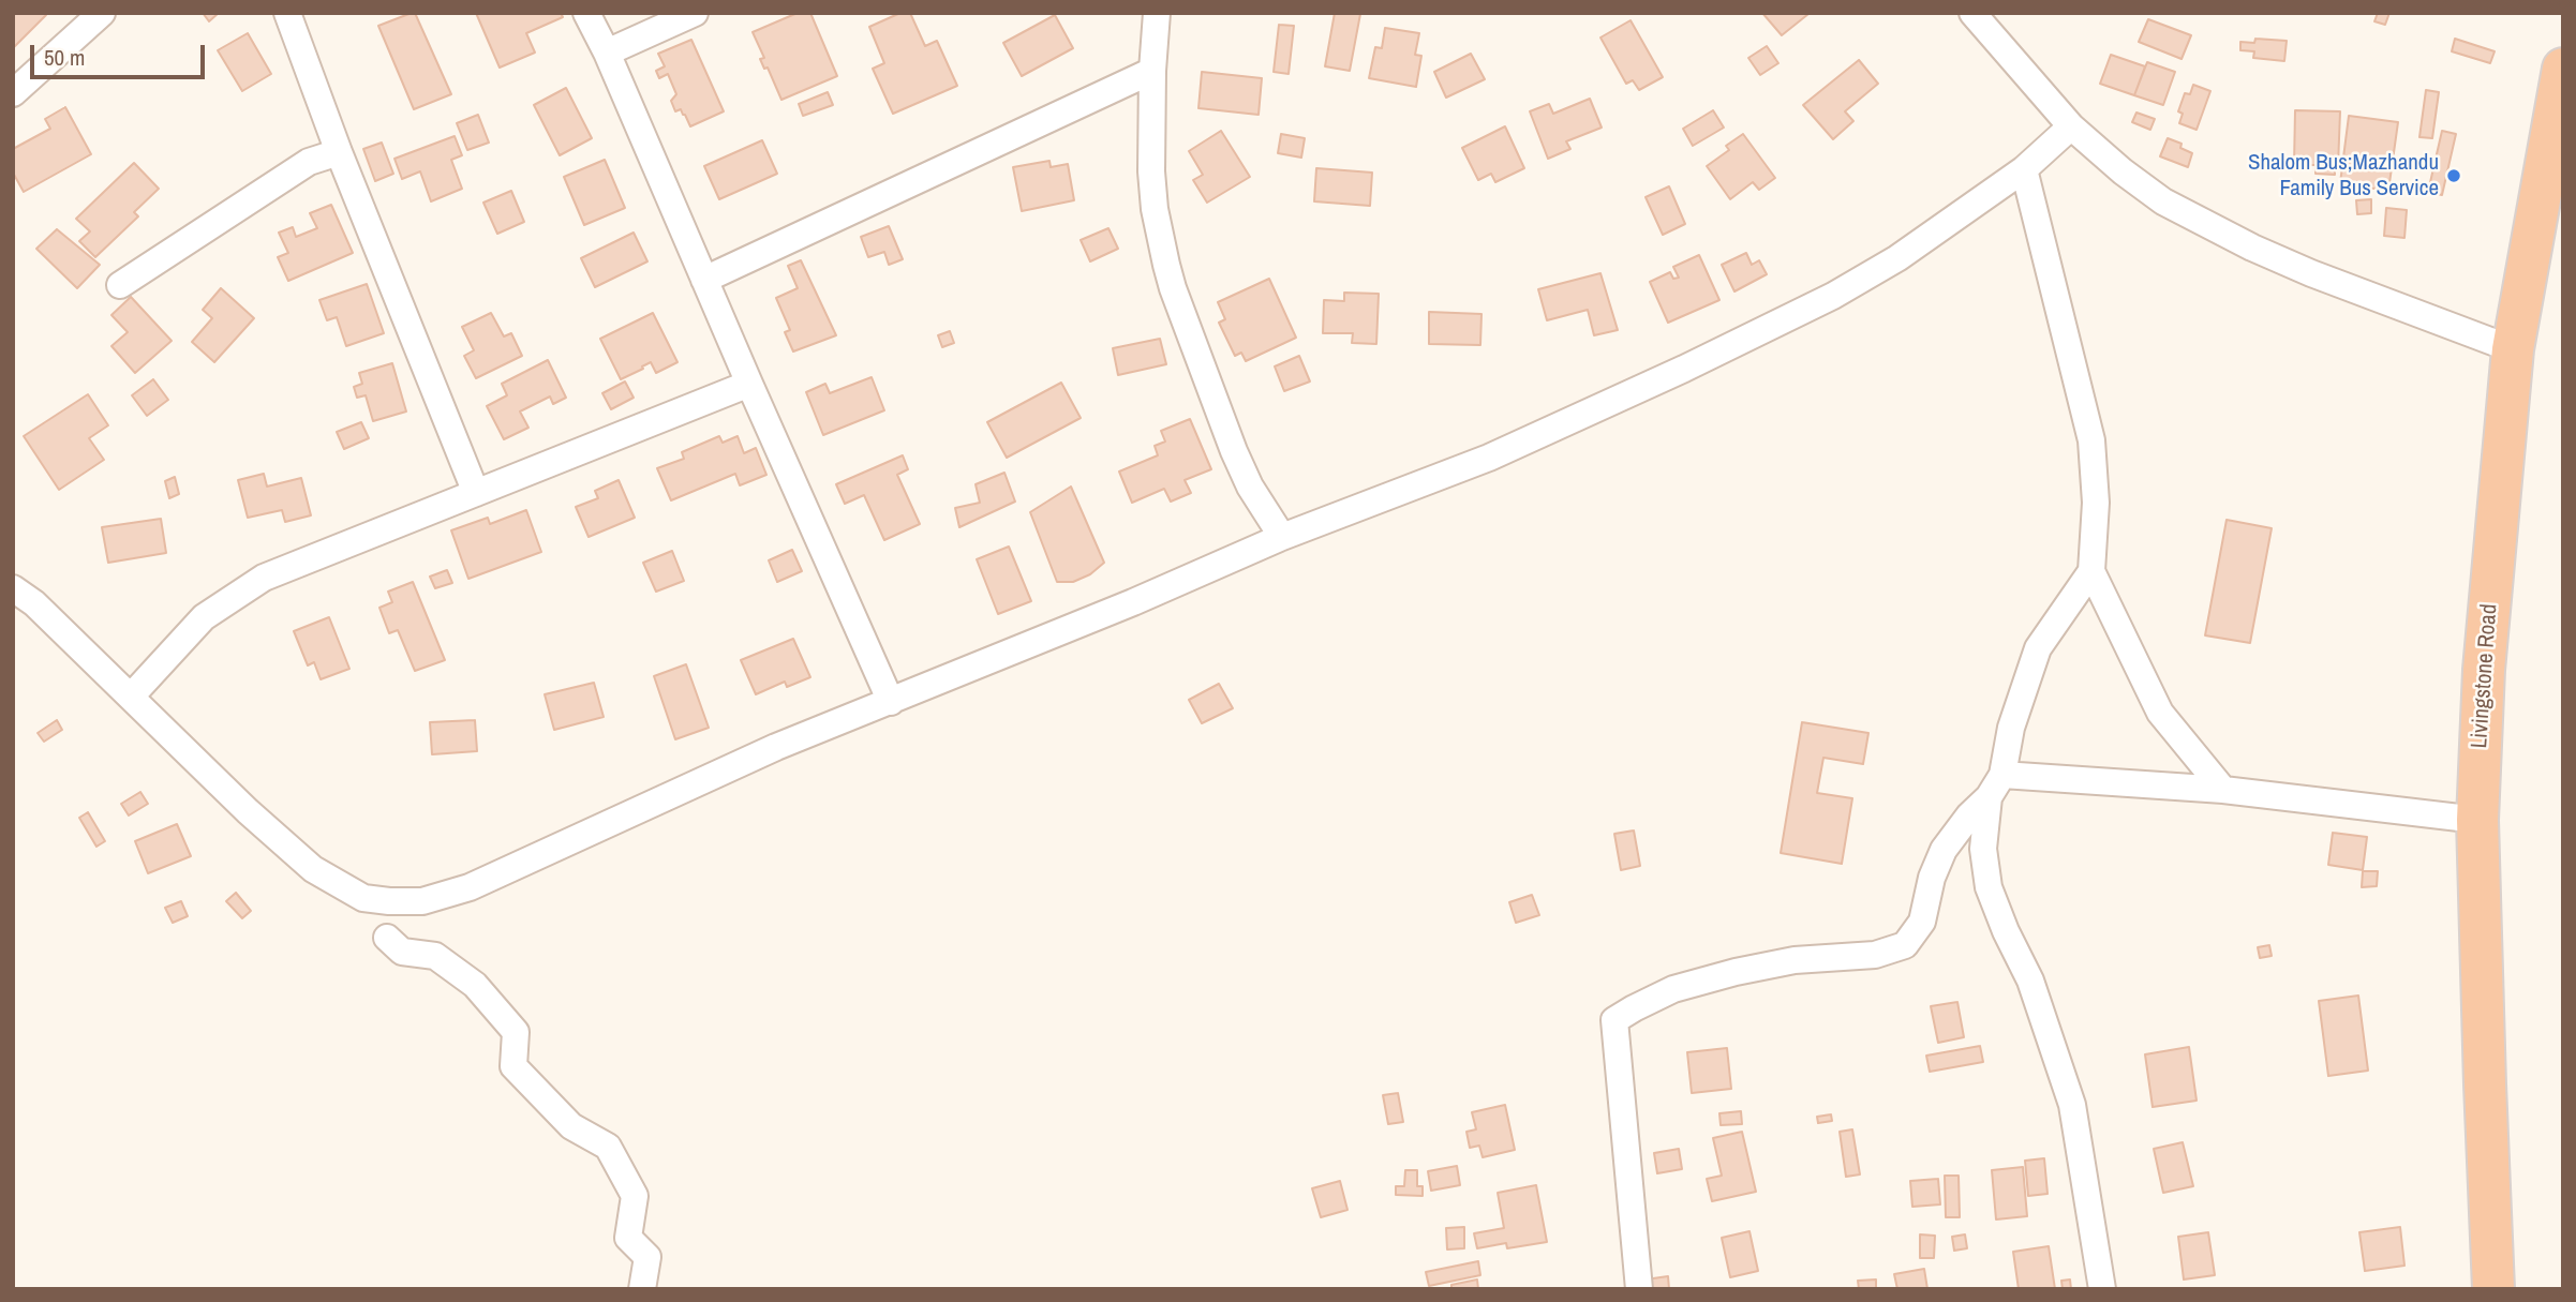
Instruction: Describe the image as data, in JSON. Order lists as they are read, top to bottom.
{
  "streets": {
    "highway": ["Livingstone Road"]
  },
  "places": ["Shalom Bus;Mazhandu Family Bus Service"],
  "scale_bar": "50 m"
}
